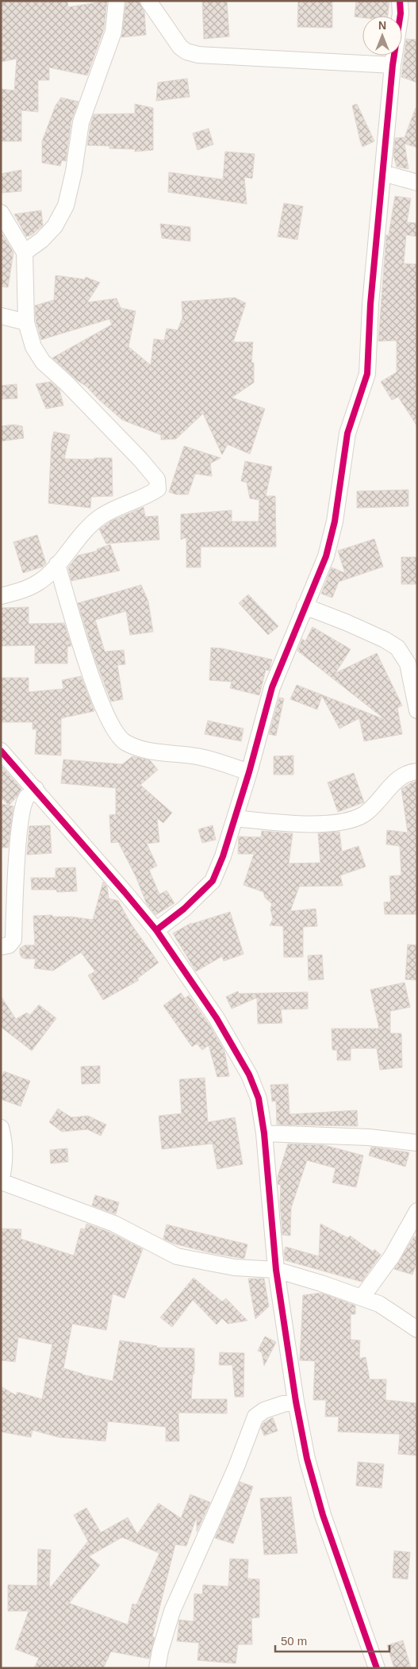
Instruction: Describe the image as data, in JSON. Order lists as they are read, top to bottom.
{
  "scale_bar": "50 m",
  "north": "top"
}
